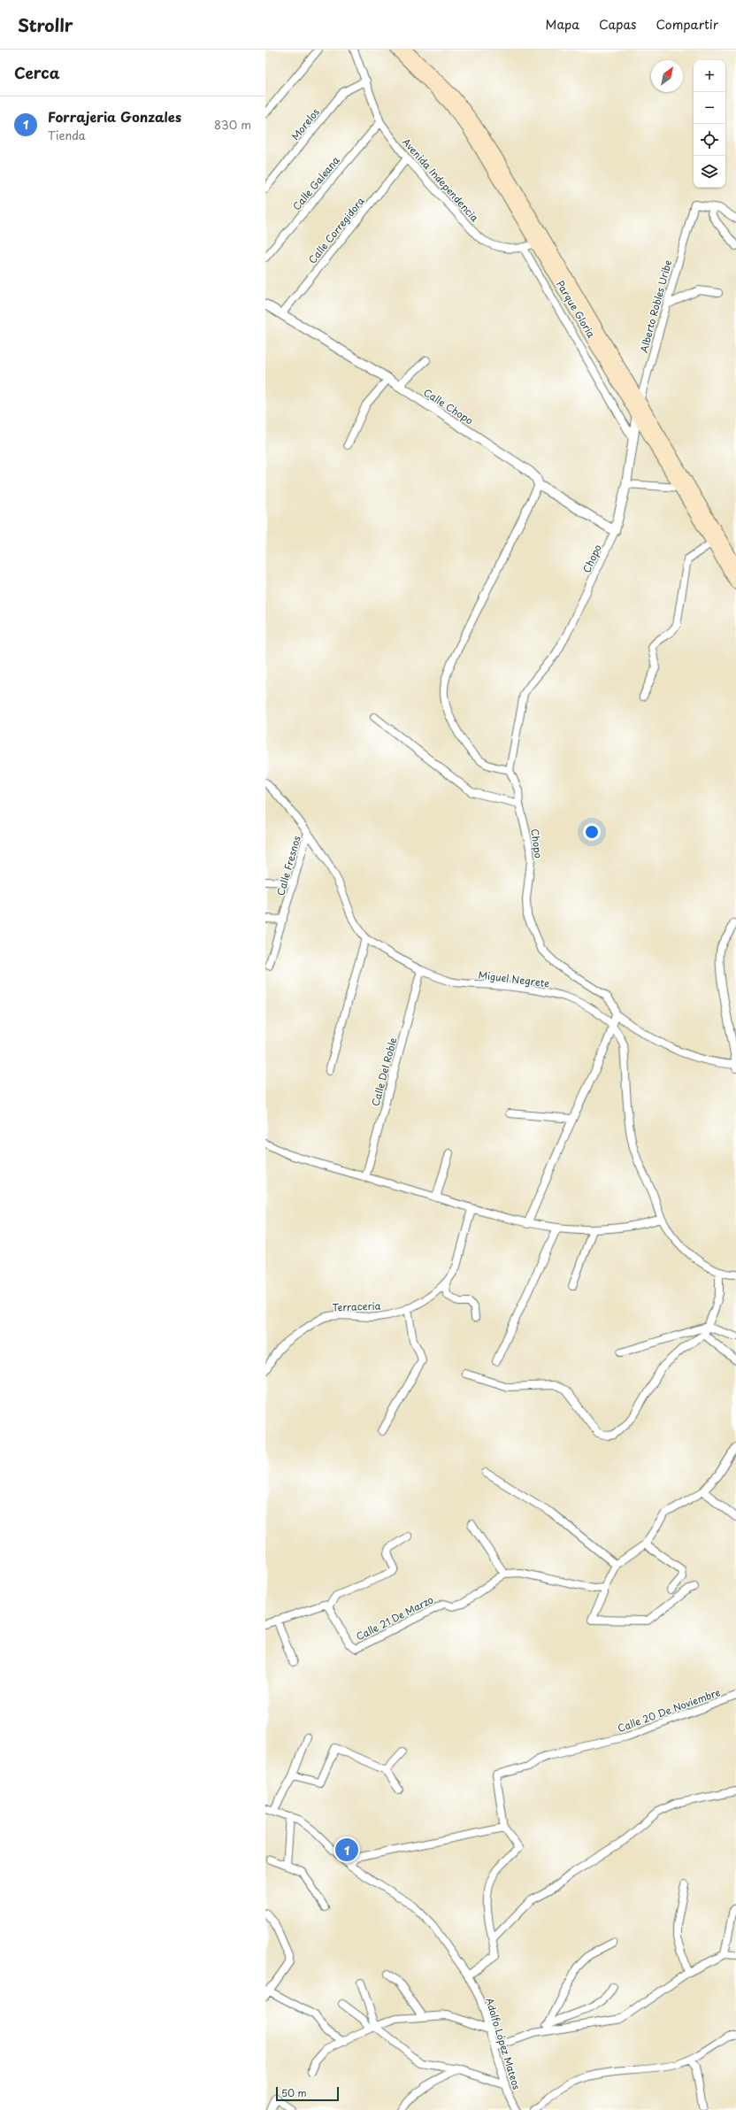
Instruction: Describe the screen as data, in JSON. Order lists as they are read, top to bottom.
{
  "streets": {
    "main road": ["Parque Gloria"],
    "street": [
      "Morelos",
      "Avenida Independencia",
      "Calle Galeana",
      "Calle Corregidora",
      "Alberto Robles Uribe",
      "Calle Chopo",
      "Chopo",
      "Calle Fresnos",
      "Miguel Negrete",
      "Calle Del Roble",
      "Terraceria",
      "Calle 21 De Marzo",
      "Calle 20 De Noviembre",
      "Adolfo López Mateos"
    ]
  },
  "crossings": [
    ["Morelos", "Avenida Independencia"],
    ["Avenida Independencia", "Calle Galeana"],
    ["Avenida Independencia", "Calle Corregidora"],
    ["Avenida Independencia", "Parque Gloria"],
    ["Calle Corregidora", "Calle Chopo"],
    ["Alberto Robles Uribe", "Parque Gloria"],
    ["Calle Chopo", "Chopo"],
    ["Calle Fresnos", "Miguel Negrete"],
    ["Miguel Negrete", "Calle Del Roble"],
    ["Calle 20 De Noviembre", "Adolfo López Mateos"]
  ],
  "scale_bar": "50 m",
  "north": "top right",
  "page": {
    "header": "Strollr",
    "nav": ["Mapa", "Capas", "Compartir"],
    "heading": "Cerca",
    "map_buttons": ["+", "−"],
    "list": [
      {
        "mark": "1",
        "name": "Forrajeria Gonzales",
        "note": "Tienda",
        "value": "830 m"
      }
    ],
    "pins": "1",
    "scale": "50 m"
  }
}
